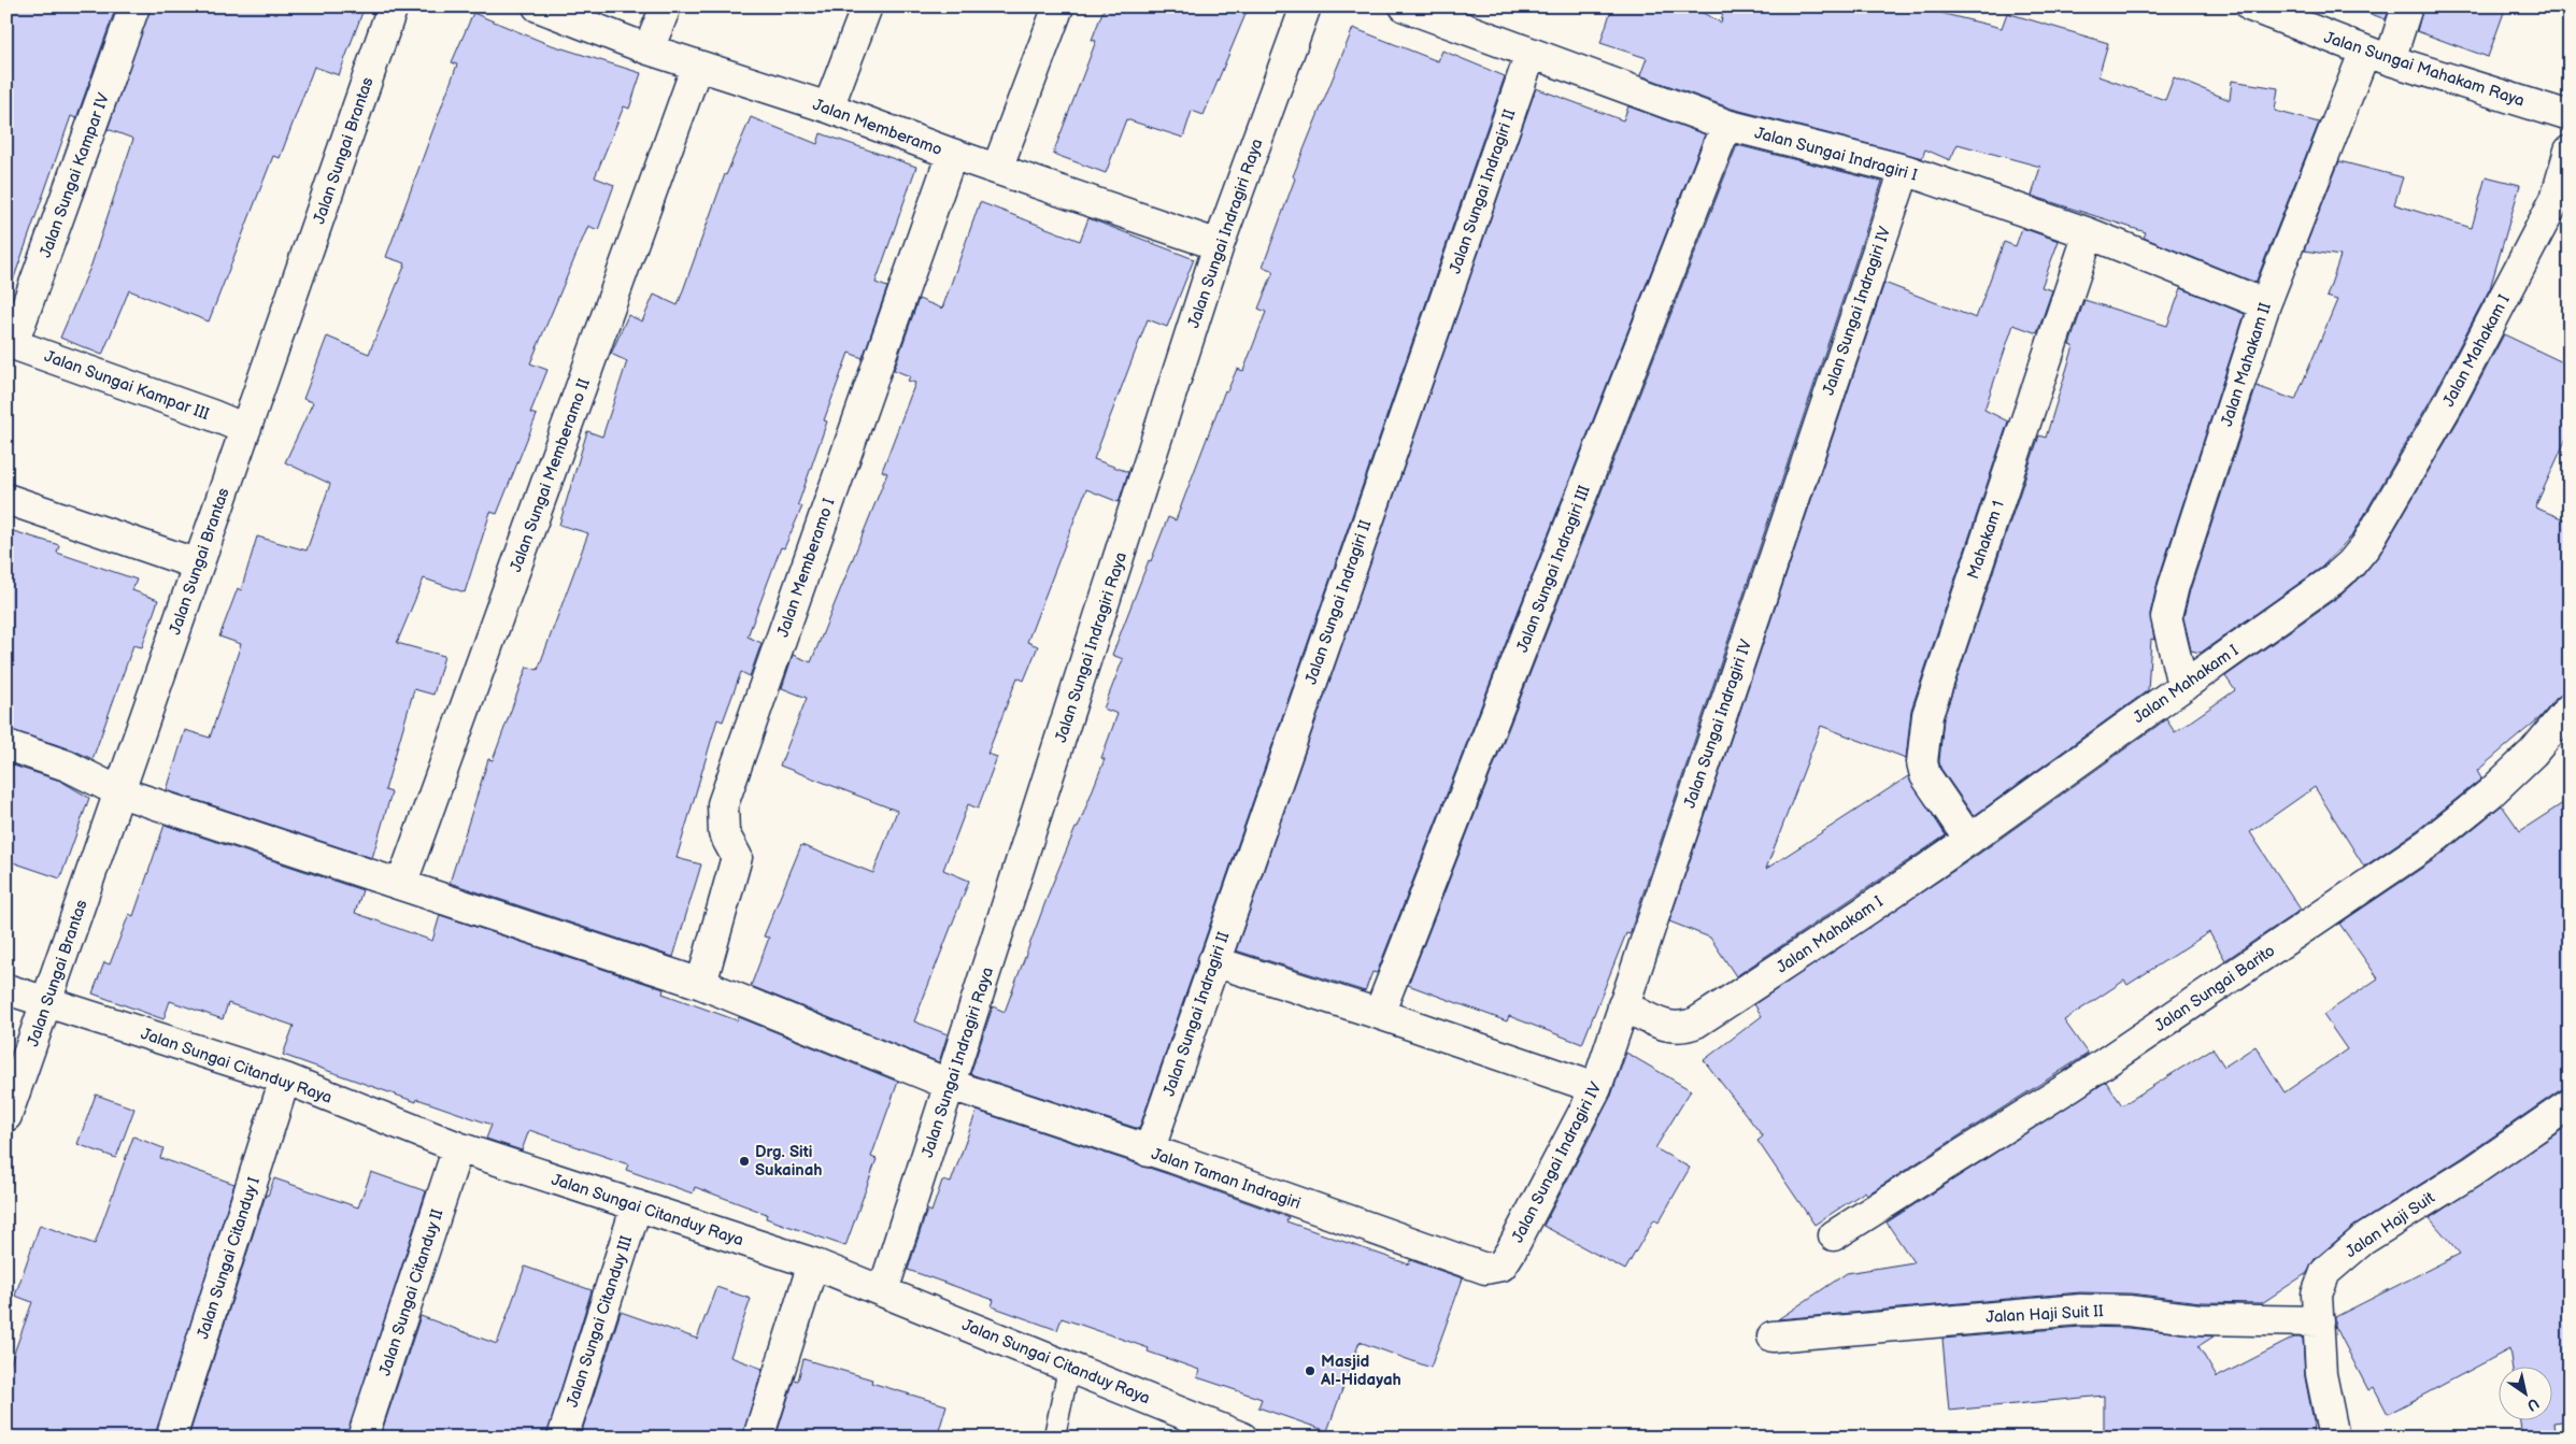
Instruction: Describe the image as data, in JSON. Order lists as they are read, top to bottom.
{
  "streets": {
    "street": [
      "Jalan Sungai Mahakam Raya",
      "Jalan Memberamo",
      "Jalan Sungai Brantas",
      "Jalan Sungai Indragiri I",
      "Jalan Sungai Kampar IV",
      "Jalan Sungai Indragiri II",
      "Jalan Sungai Indragiri Raya",
      "Jalan Sungai Indragiri IV",
      "Jalan Mahakam I",
      "Jalan Mahakam II",
      "Jalan Sungai Kampar III",
      "Jalan Sungai Memberamo II",
      "Mahakam 1",
      "Jalan Memberamo I",
      "Jalan Sungai Indragiri III",
      "Jalan Sungai Barito",
      "Jalan Sungai Citanduy Raya",
      "Jalan Taman Indragiri",
      "Jalan Haji Suit",
      "Jalan Sungai Citanduy I",
      "Jalan Sungai Citanduy II",
      "Jalan Haji Suit II",
      "Jalan Sungai Citanduy III"
    ]
  },
  "crossings": [
    ["Jalan Sungai Mahakam Raya", "Jalan Mahakam II"],
    ["Jalan Memberamo", "Jalan Sungai Indragiri Raya"],
    ["Jalan Memberamo", "Jalan Sungai Memberamo II"],
    ["Jalan Memberamo", "Jalan Memberamo I"],
    ["Jalan Sungai Brantas", "Jalan Sungai Kampar III"],
    ["Jalan Sungai Brantas", "Jalan Sungai Citanduy Raya"],
    ["Jalan Sungai Brantas", "Jalan Taman Indragiri"],
    ["Jalan Sungai Indragiri I", "Jalan Sungai Indragiri II"],
    ["Jalan Sungai Indragiri I", "Jalan Sungai Indragiri IV"],
    ["Jalan Sungai Indragiri I", "Jalan Mahakam II"],
    ["Jalan Sungai Indragiri I", "Mahakam 1"],
    ["Jalan Sungai Indragiri I", "Jalan Sungai Indragiri III"],
    ["Jalan Sungai Kampar IV", "Jalan Sungai Kampar III"],
    ["Jalan Sungai Indragiri II", "Jalan Taman Indragiri"],
    ["Jalan Sungai Indragiri Raya", "Jalan Sungai Citanduy Raya"],
    ["Jalan Sungai Indragiri Raya", "Jalan Taman Indragiri"],
    ["Jalan Sungai Indragiri IV", "Jalan Mahakam I"],
    ["Jalan Sungai Indragiri IV", "Jalan Taman Indragiri"],
    ["Jalan Mahakam I", "Jalan Mahakam II"],
    ["Jalan Mahakam I", "Mahakam 1"],
    ["Jalan Sungai Memberamo II", "Jalan Taman Indragiri"],
    ["Jalan Memberamo I", "Jalan Taman Indragiri"],
    ["Jalan Sungai Citanduy Raya", "Jalan Sungai Citanduy I"],
    ["Jalan Sungai Citanduy Raya", "Jalan Sungai Citanduy II"],
    ["Jalan Sungai Citanduy Raya", "Jalan Sungai Citanduy III"],
    ["Jalan Haji Suit", "Jalan Haji Suit II"]
  ],
  "places": ["Drg. Siti Sukainah", "Masjid Al-Hidayah"],
  "north": "bottom right"
}
